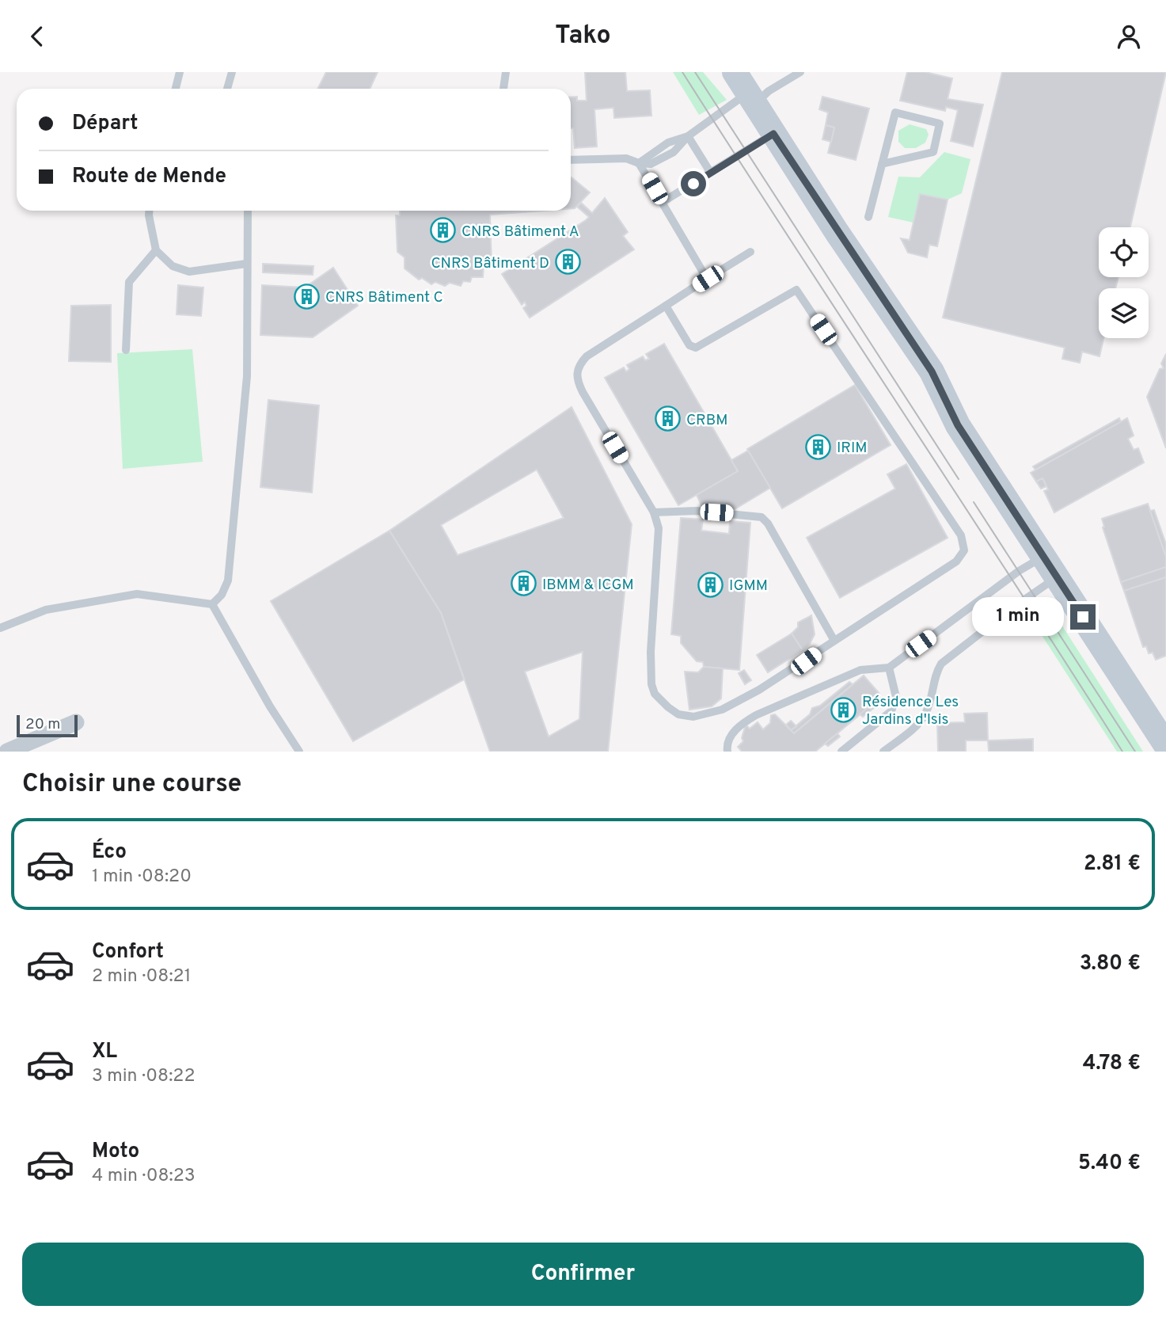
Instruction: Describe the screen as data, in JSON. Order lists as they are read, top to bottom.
{
  "places": {
    "building": [
      "CNRS Bâtiment A",
      "CNRS Bâtiment D",
      "CNRS Bâtiment C",
      "CRBM",
      "IRIM",
      "IBMM & ICGM",
      "IGMM",
      "Résidence Les Jardins d'Isis"
    ]
  },
  "scale_bar": "20 m",
  "page": {
    "header": "Tako",
    "banner": ["Départ", "Route de Mende"],
    "bubble": "1 min",
    "scale": "20 m",
    "heading": "Choisir une course",
    "list": [
      {
        "name": "Éco",
        "note": "1 min · 08:20",
        "value": "2.81 €"
      },
      {
        "name": "Confort",
        "note": "2 min · 08:21",
        "value": "3.80 €"
      },
      {
        "name": "XL",
        "note": "3 min · 08:22",
        "value": "4.78 €"
      },
      {
        "name": "Moto",
        "note": "4 min · 08:23",
        "value": "5.40 €"
      }
    ],
    "buttons": "Confirmer"
  }
}
